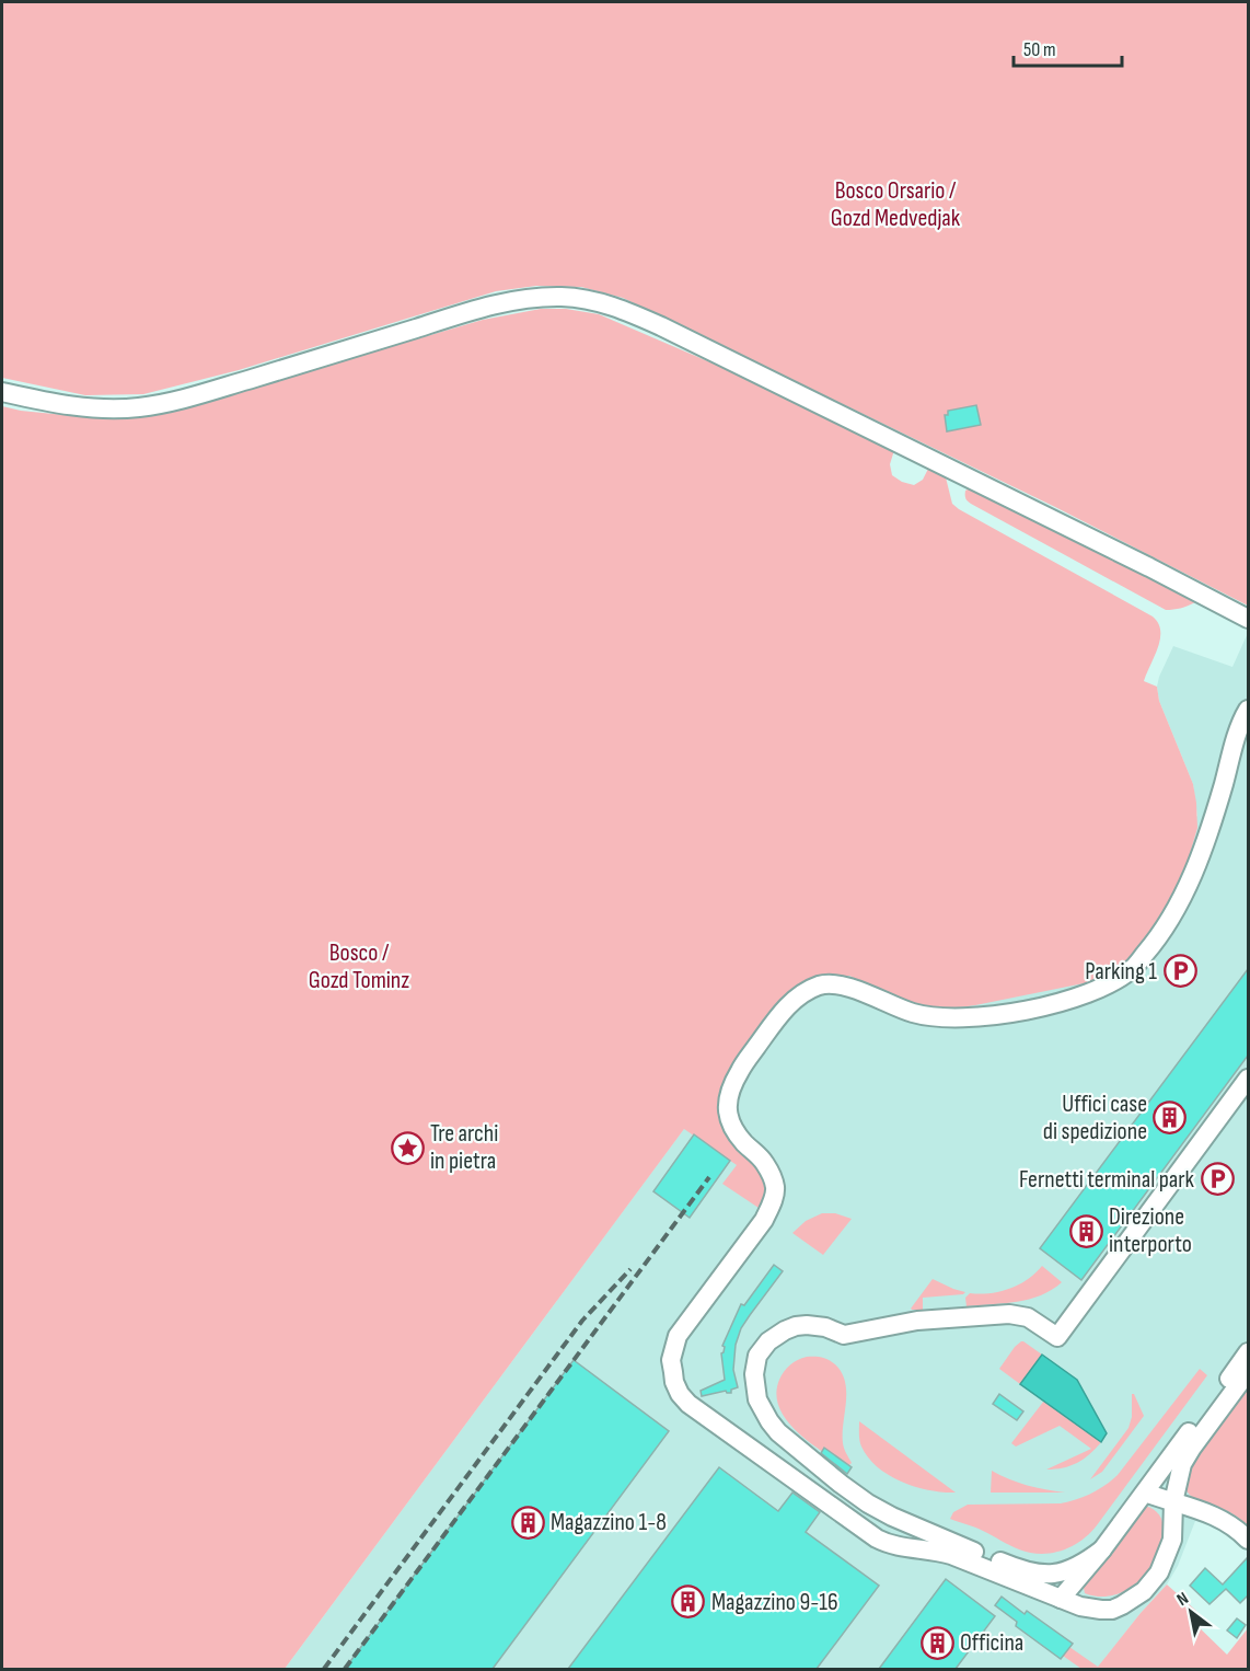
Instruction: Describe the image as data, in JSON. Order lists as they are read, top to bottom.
{
  "parks": ["Bosco Orsario / Gozd Medvedjak", "Bosco / Gozd Tominz"],
  "places": {
    "parking": ["Parking 1", "Fernetti terminal park"],
    "building": [
      "Uffici case di spedizione",
      "Direzione interporto",
      "Magazzino 1-8",
      "Magazzino 9-16",
      "Officina"
    ],
    "place": ["Tre archi in pietra"]
  },
  "scale_bar": "50 m",
  "north": "top left"
}
